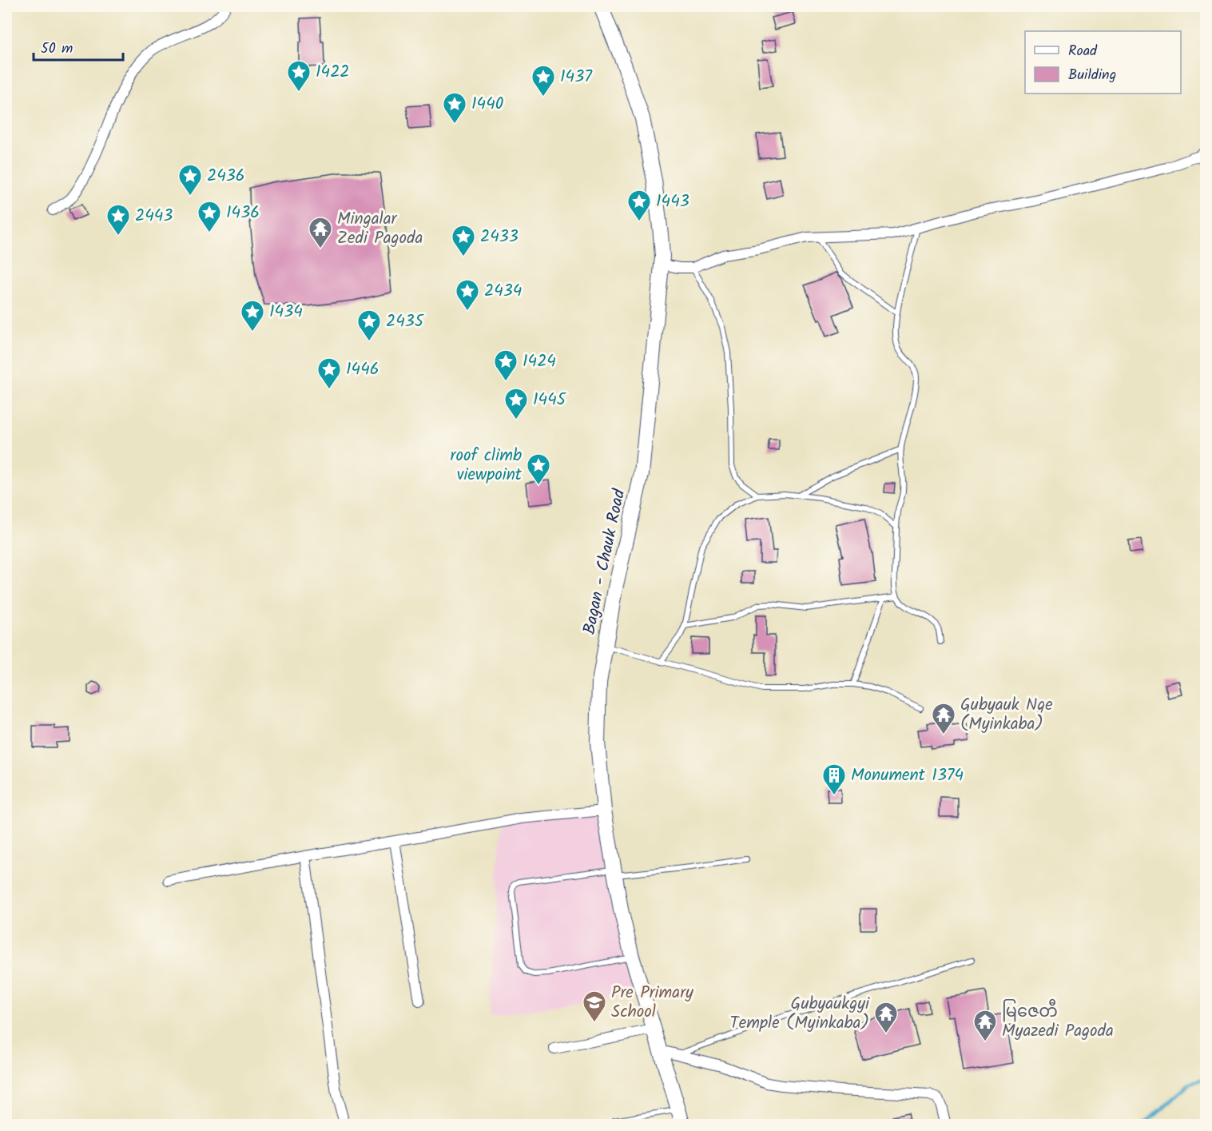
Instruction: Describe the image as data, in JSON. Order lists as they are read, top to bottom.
{
  "streets": {
    "main road": ["Bagan - Chauk Road"]
  },
  "places": {
    "place": [
      "1422",
      "1437",
      "1440",
      "2436",
      "1443",
      "1436",
      "2443",
      "2433",
      "2434",
      "1434",
      "2435",
      "1424",
      "1446",
      "1445",
      "roof climb viewpoint"
    ],
    "temple": [
      "Mingalar Zedi Pagoda",
      "Gubyauk Nge (Myinkaba)",
      "Gubyaukgyi Temple (Myinkaba)",
      "မြဇေတီ Myazedi Pagoda"
    ],
    "building": ["Monument 1374"],
    "school or university": ["Pre Primary School"]
  },
  "legend": ["Road", "Building"],
  "scale_bar": "50 m"
}
